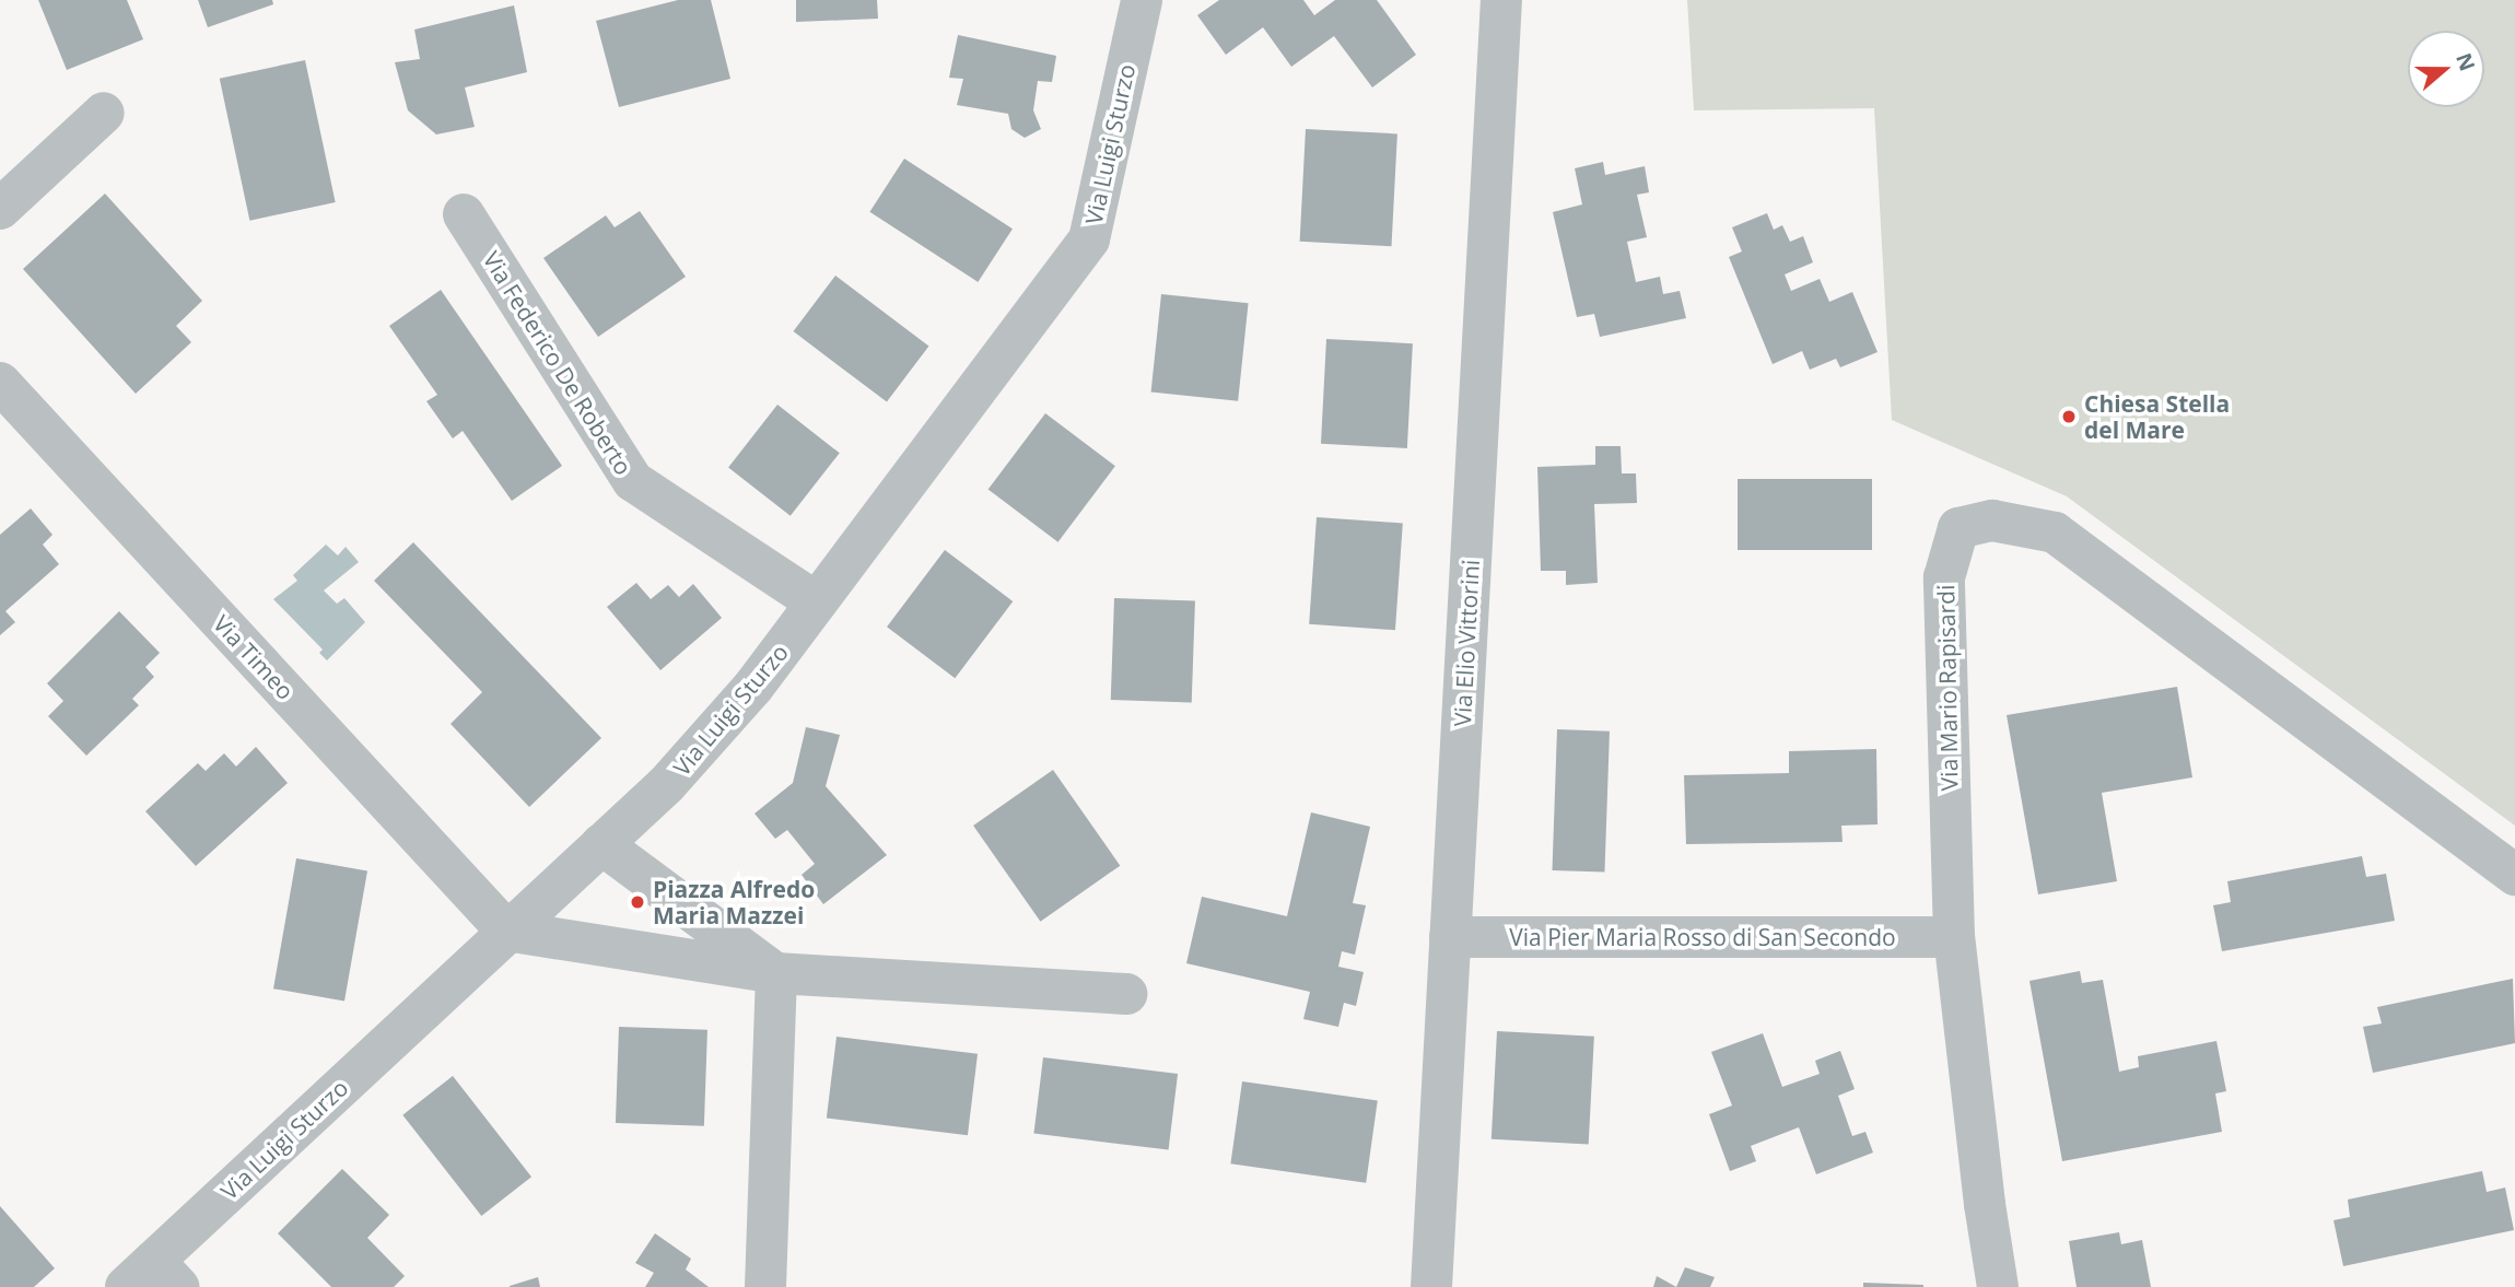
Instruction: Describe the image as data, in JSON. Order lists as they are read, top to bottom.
{
  "streets": {
    "street": [
      "Via Luigi Sturzo",
      "Via Federico De Roberto",
      "Via Elio Vittorini",
      "Via Timeo",
      "Via Mario Rapisardi",
      "Via Pier Maria Rosso di San Secondo"
    ]
  },
  "crossings": [
    ["Via Luigi Sturzo", "Via Federico De Roberto"],
    ["Via Luigi Sturzo", "Via Timeo"],
    ["Via Elio Vittorini", "Via Pier Maria Rosso di San Secondo"],
    ["Via Mario Rapisardi", "Via Pier Maria Rosso di San Secondo"]
  ],
  "places": ["Chiesa Stella del Mare", "Piazza Alfredo Maria Mazzei"],
  "north": "right"
}
